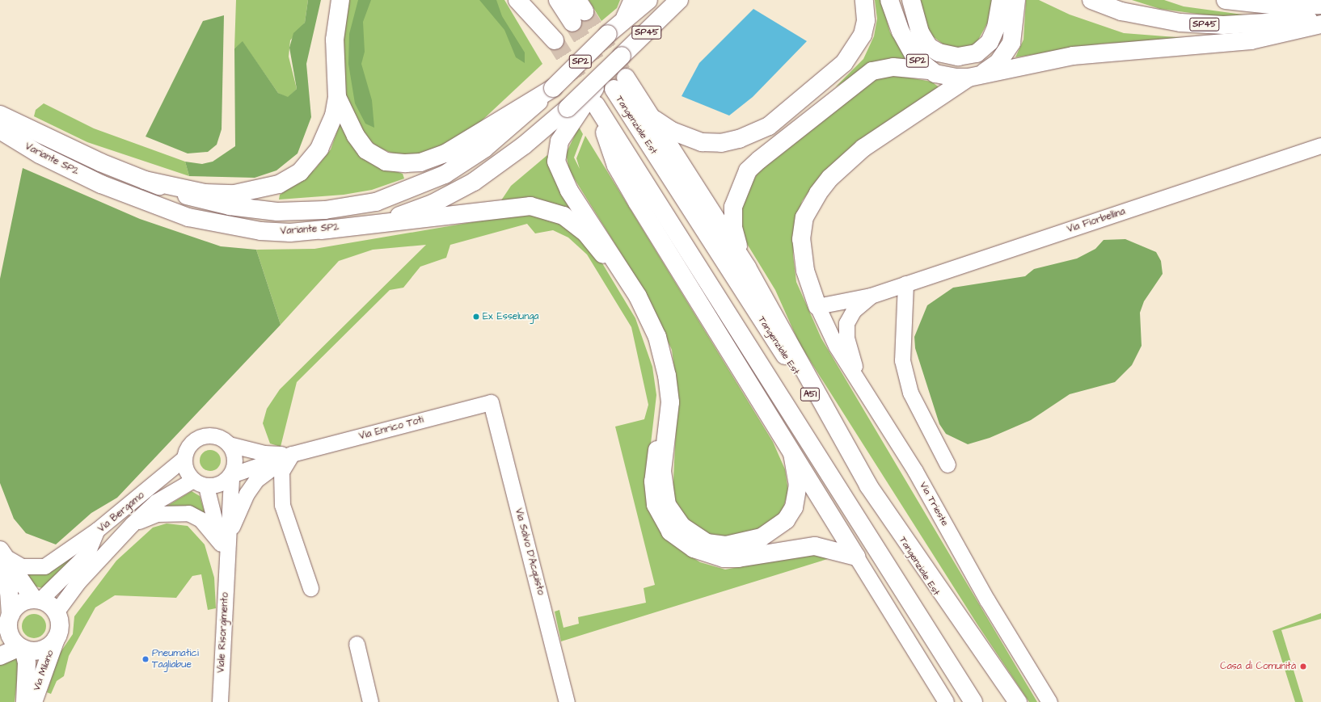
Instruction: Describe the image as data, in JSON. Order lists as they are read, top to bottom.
{
  "streets": {
    "main road": [
      "SP45",
      "SP2",
      "Tangenziale Est",
      "Variante SP2",
      "A51",
      "Via Milano"
    ],
    "street": [
      "Via Fiorbellina",
      "Via Enrico Toti",
      "Via Trieste",
      "Via Bergamo",
      "Via Salvo D'Acquisto",
      "Viale Risorgimento"
    ]
  },
  "crossings": [
    ["SP45", "SP2"],
    ["SP45", "Variante SP2"],
    ["SP2", "Variante SP2"],
    ["Via Fiorbellina", "Via Trieste"],
    ["Via Enrico Toti", "Via Bergamo"],
    ["Via Enrico Toti", "Via Salvo D'Acquisto"],
    ["Via Enrico Toti", "Viale Risorgimento"],
    ["Via Bergamo", "Viale Risorgimento"],
    ["Via Bergamo", "Via Milano"]
  ],
  "places": ["Ex Esselunga", "Pneumatici Tagliabue", "Casa di Comunità"]
}
